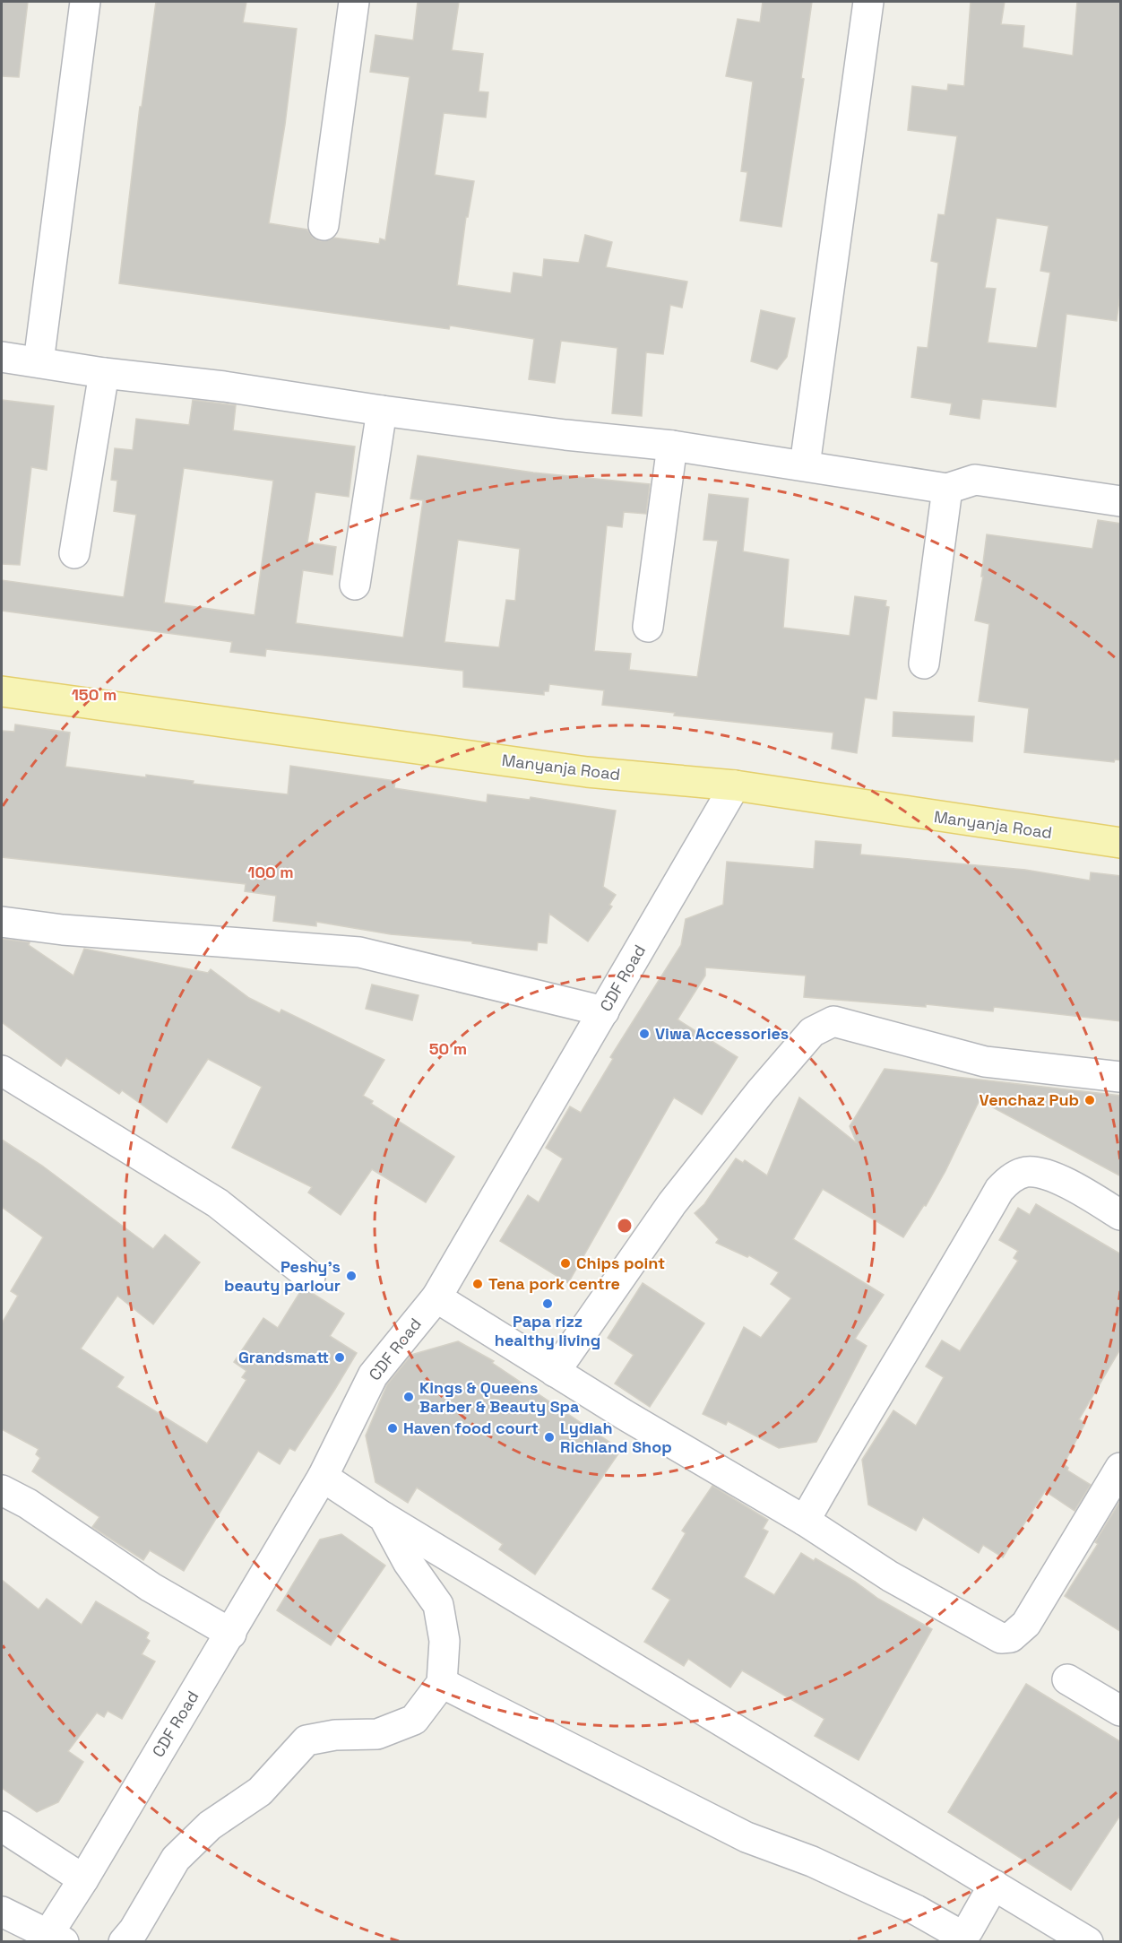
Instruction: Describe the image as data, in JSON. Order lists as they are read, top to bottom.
{
  "streets": {
    "main road": ["Manyanja Road"],
    "street": ["CDF Road"]
  },
  "crossings": [
    ["Manyanja Road", "CDF Road"]
  ],
  "places": [
    "Viwa Accessories",
    "Venchaz Pub",
    "Chips point",
    "Peshy's beauty parlour",
    "Tena pork centre",
    "Papa rizz healthy living",
    "Grandsmatt",
    "Kings & Queens Barber & Beauty Spa",
    "Haven food court",
    "Lydiah Richland Shop"
  ],
  "rings": ["150 m", "100 m", "50 m"]
}
